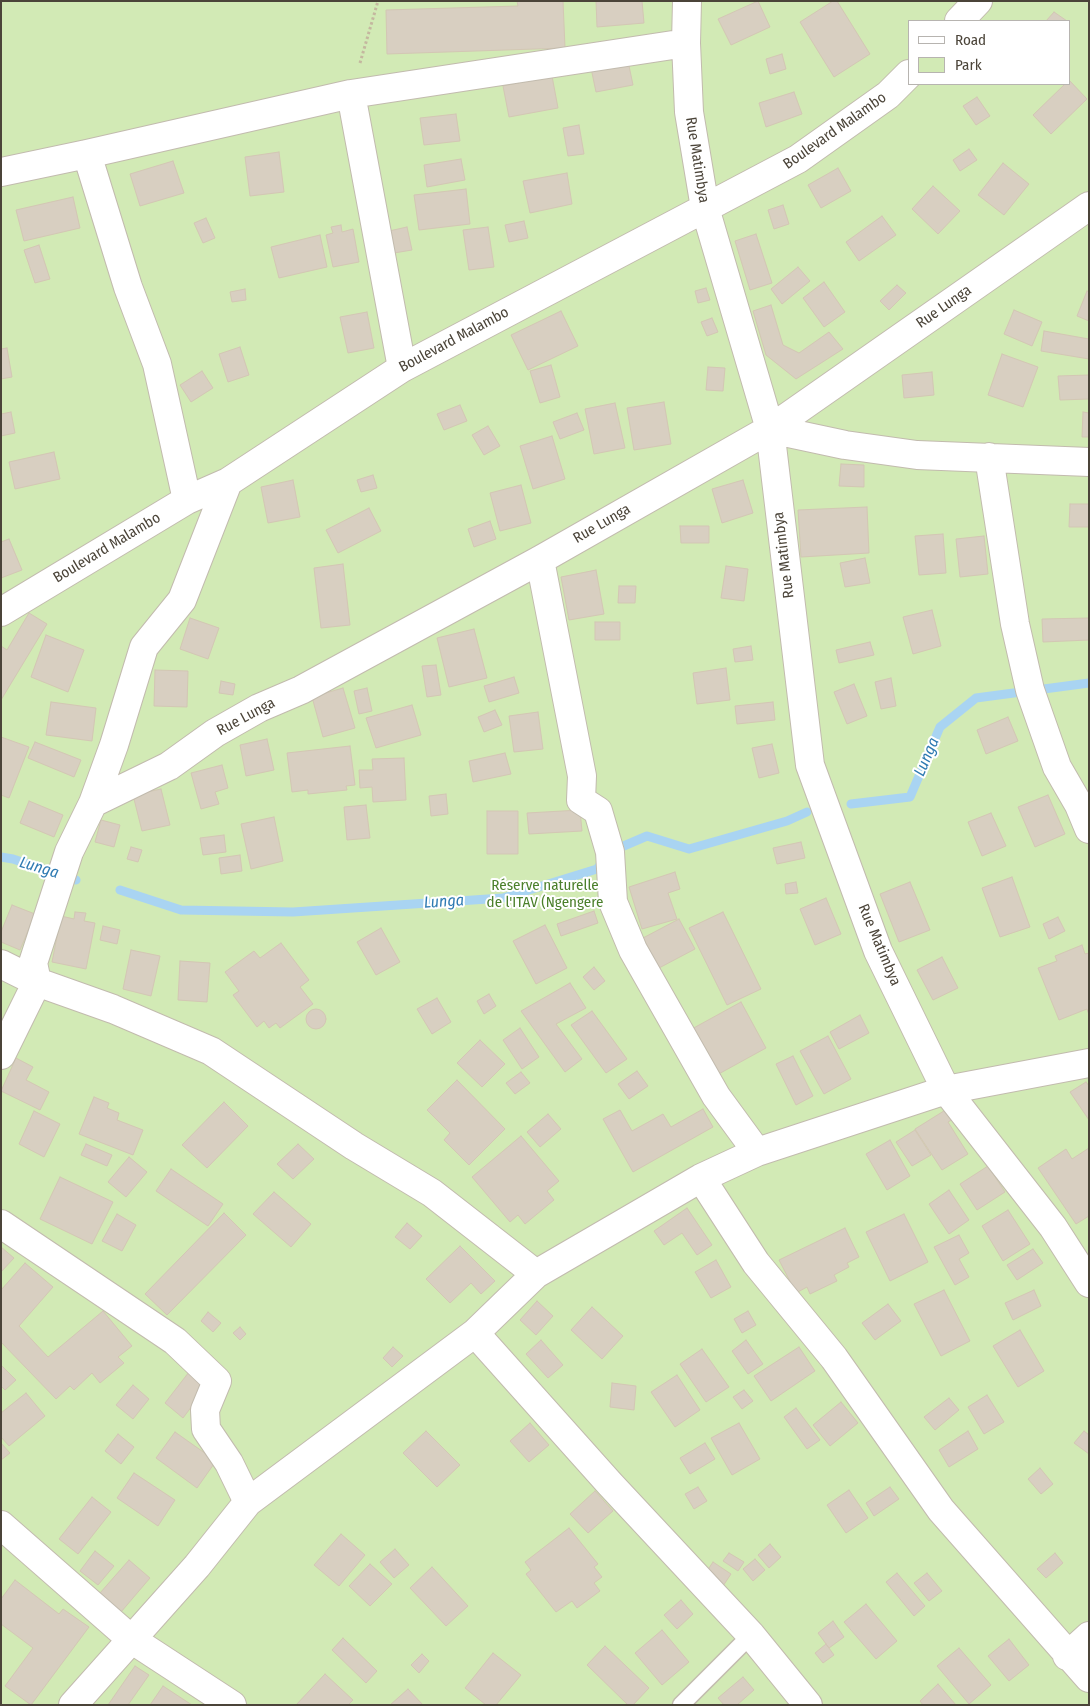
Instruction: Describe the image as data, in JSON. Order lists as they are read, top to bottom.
{
  "streets": {
    "street": ["Boulevard Malambo", "Rue Matimbya", "Rue Lunga"]
  },
  "crossings": [
    ["Boulevard Malambo", "Rue Matimbya"],
    ["Rue Matimbya", "Rue Lunga"]
  ],
  "water": ["Lunga"],
  "parks": ["Réserve naturelle de l'ITAV (Ngengere"],
  "legend": ["Road", "Park"]
}
